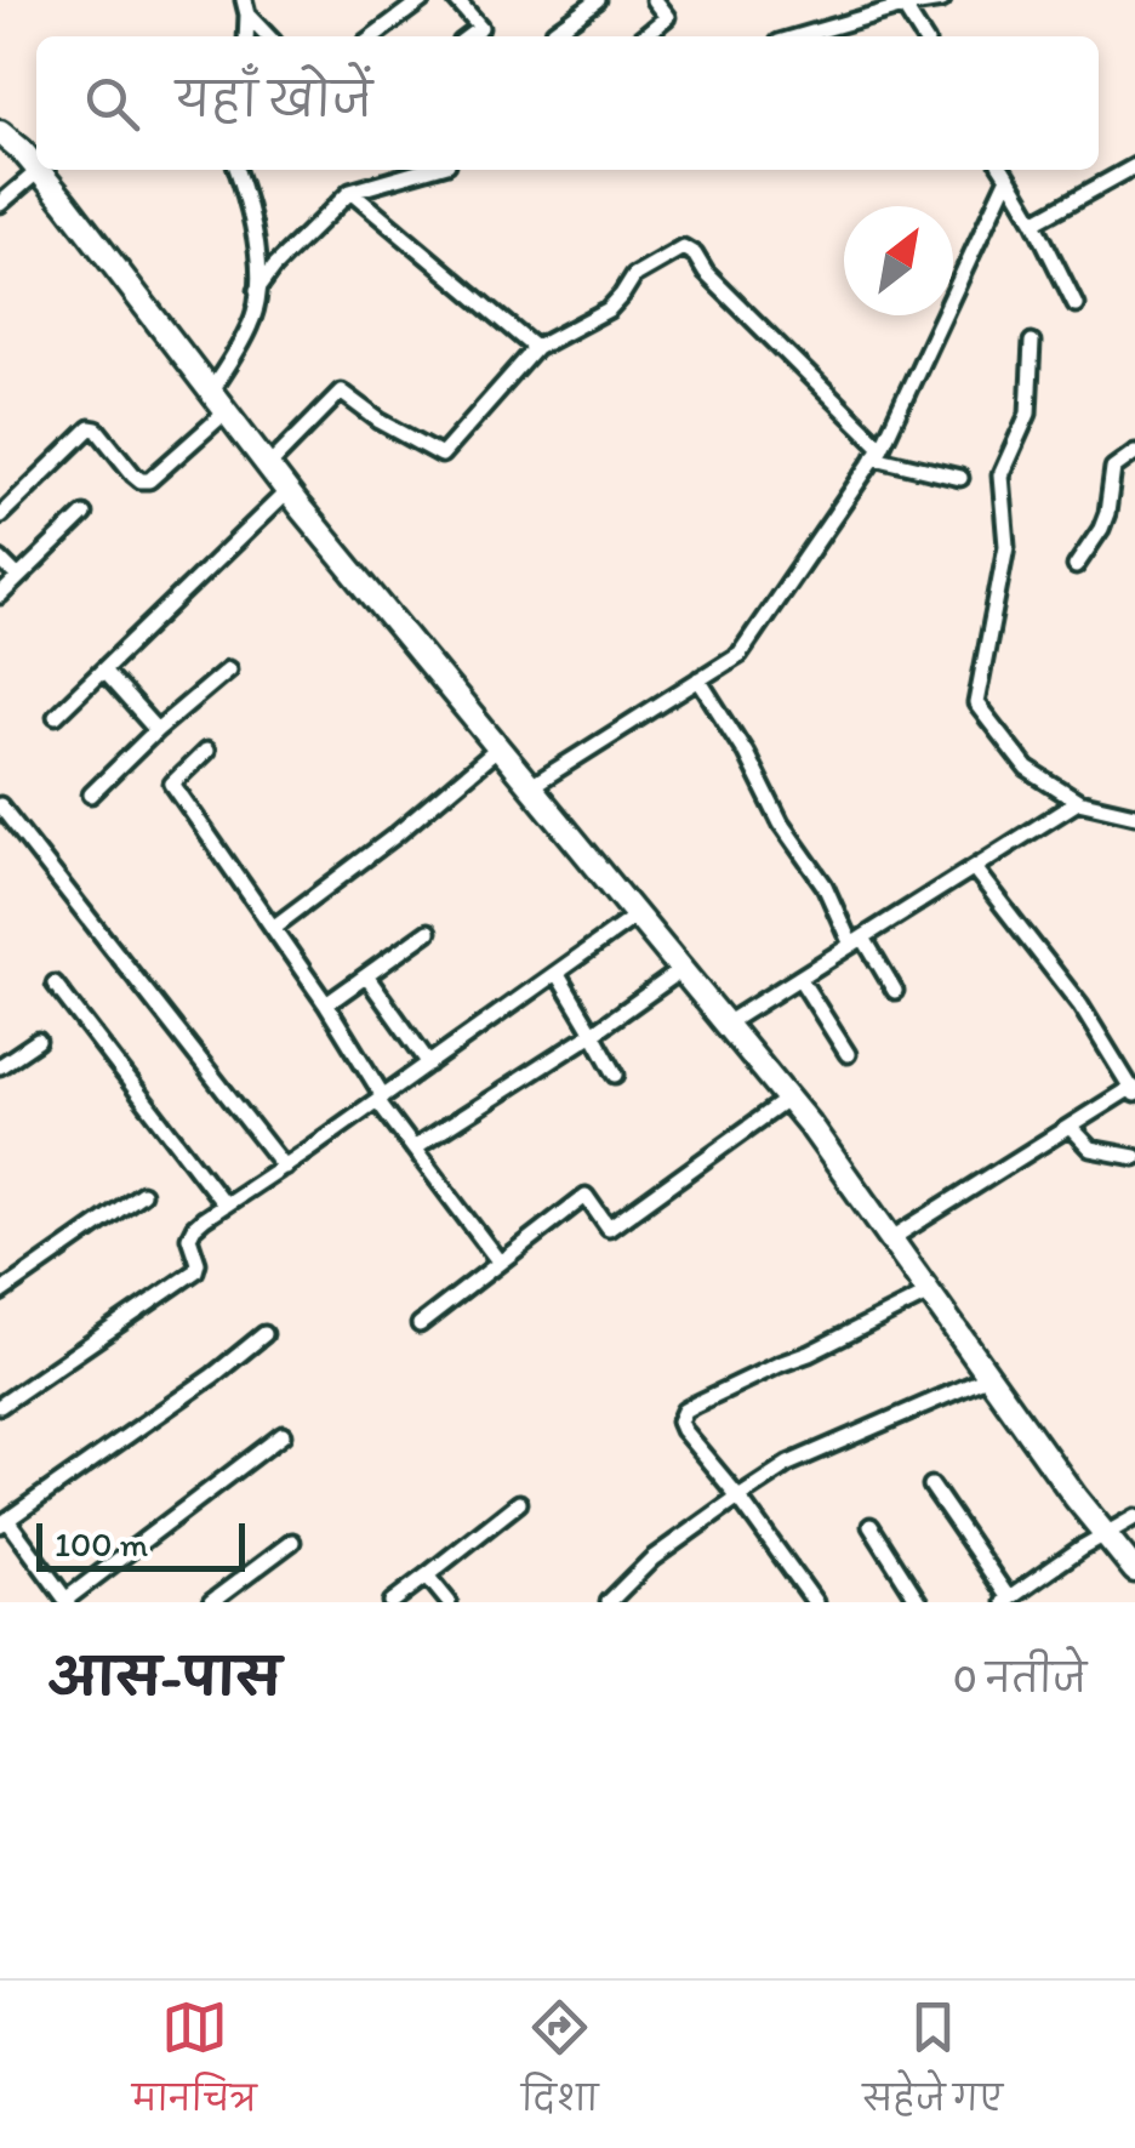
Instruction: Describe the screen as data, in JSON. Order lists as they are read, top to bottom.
{
  "scale_bar": "100 m",
  "north": "top right",
  "page": {
    "search": "यहाँ खोजें",
    "scale": "100 m",
    "heading": ["आस-पास", "0 नतीजे"],
    "nav": ["मानचित्र", "दिशा", "सहेजे गए"]
  }
}
